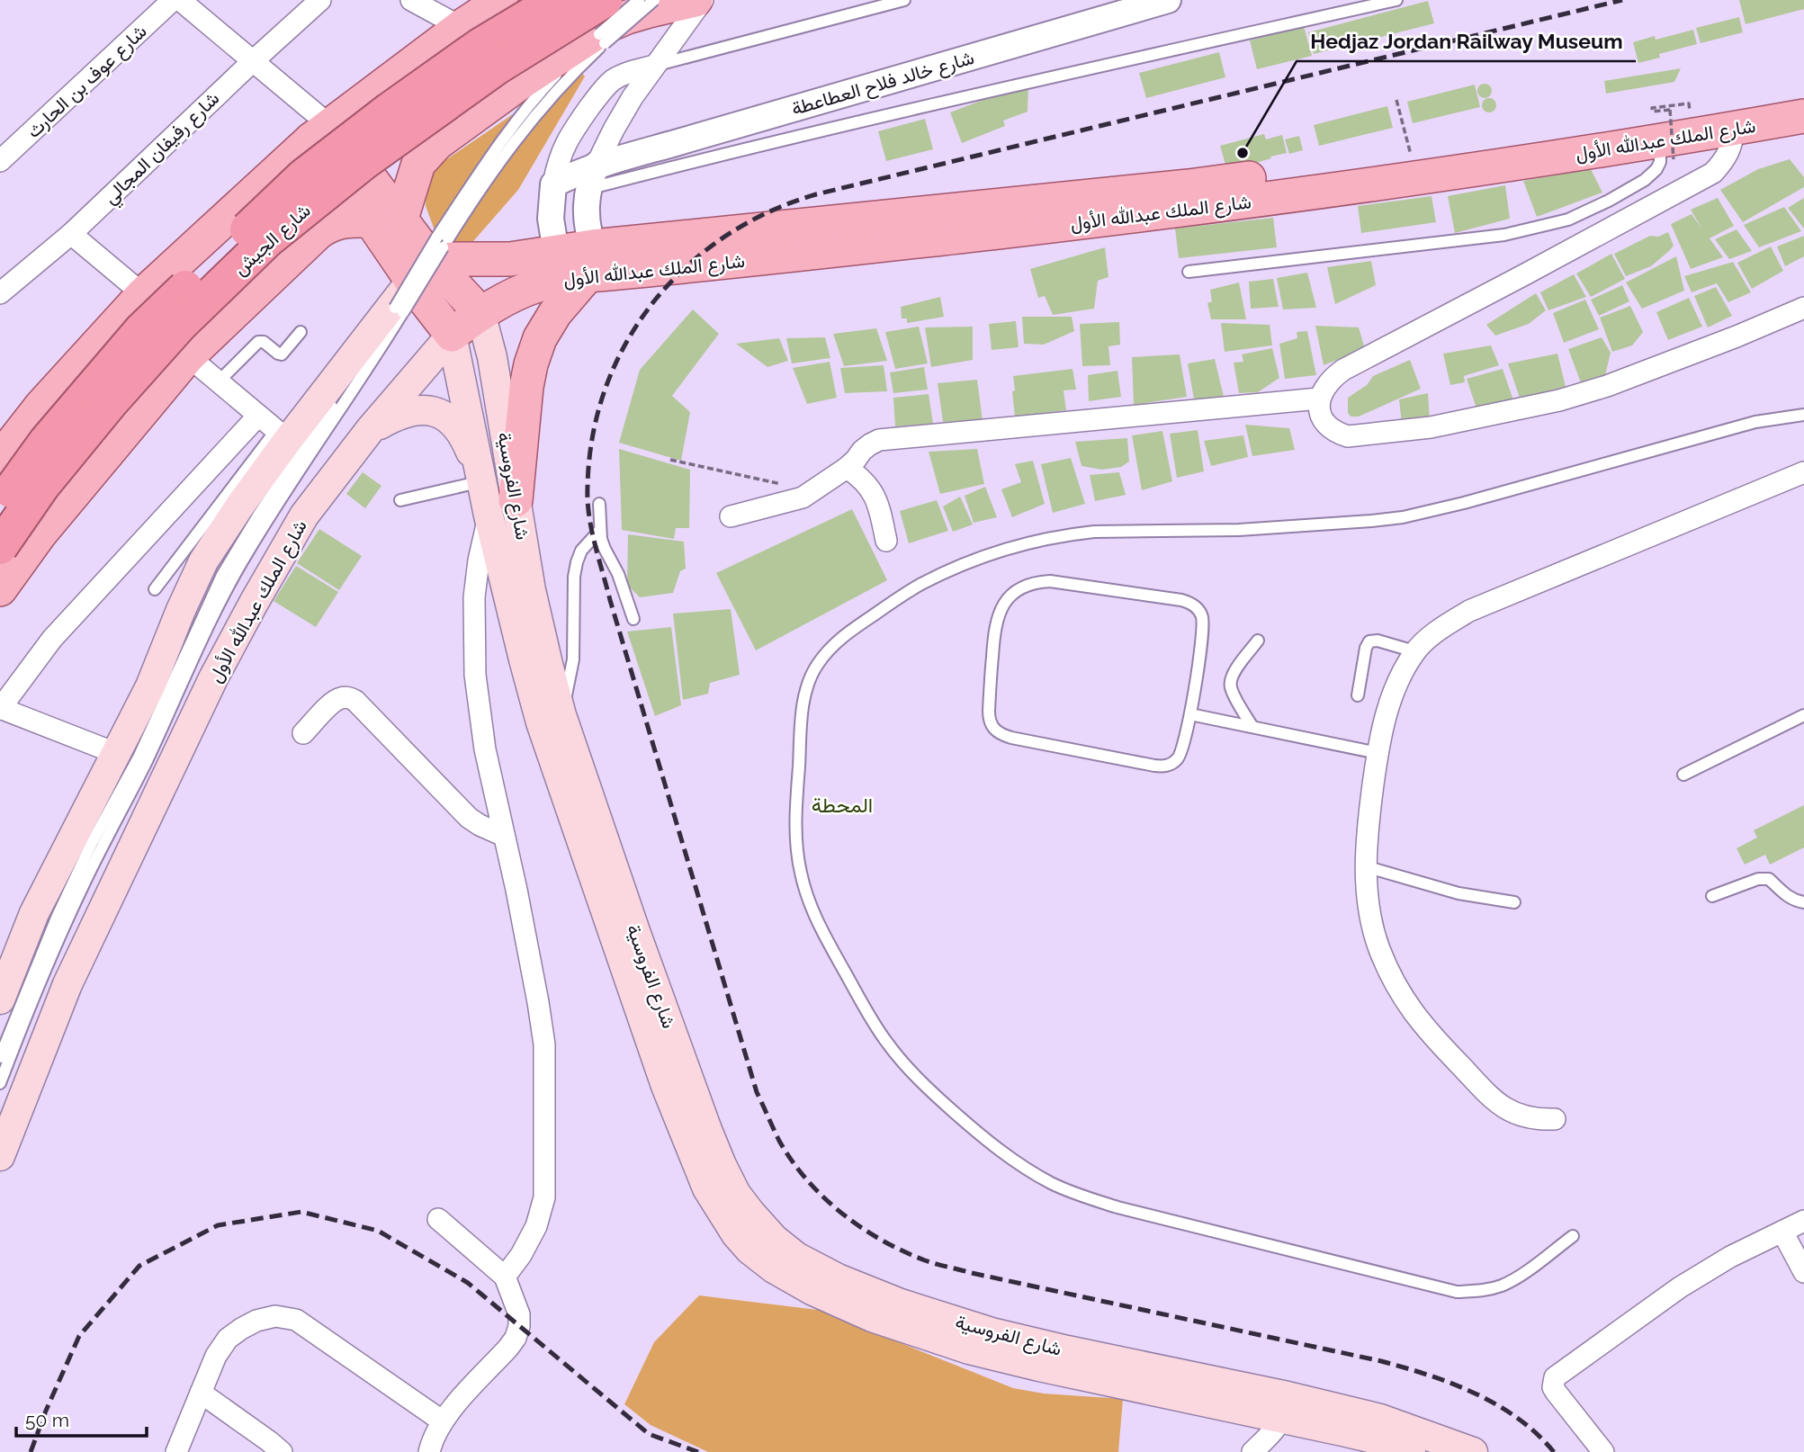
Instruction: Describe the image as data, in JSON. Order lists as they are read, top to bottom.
{
  "streets": {
    "highway": ["شارع الجيش"],
    "main road": ["شارع الملك عبدالله الأول", "شارع الفروسية"],
    "street": ["شارع عوف بن الحارث", "شارع خالد فلاح العطاعطة", "شارع رفيفان المجالي"]
  },
  "crossings": [
    ["شارع الملك عبدالله الأول", "شارع الفروسية"],
    ["شارع رفيفان المجالي", "شارع الفروسية"]
  ],
  "districts": ["المحطة"],
  "places": ["Hedjaz Jordan Railway Museum"],
  "scale_bar": "50 m"
}
